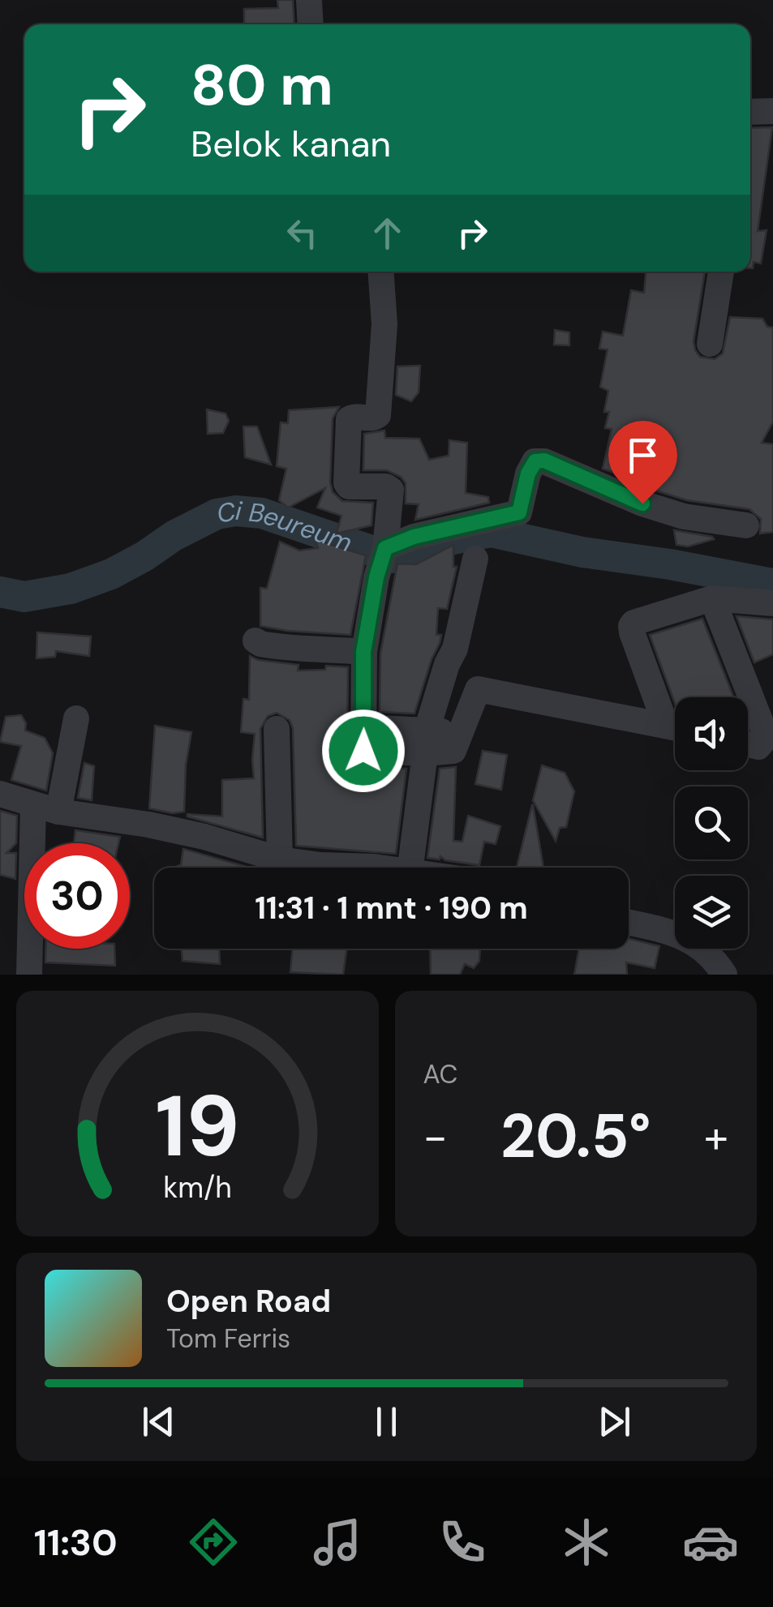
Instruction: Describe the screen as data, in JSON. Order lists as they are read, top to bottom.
{
  "water": ["Ci Beureum"],
  "page": {
    "turn": ["80 m", "Belok kanan"],
    "limit": "30",
    "trip": "11:31 · 1 mnt · 190 m",
    "tile": "AC",
    "heat": ["−", "20.5°", "+"],
    "song": ["Open Road", "Tom Ferris"],
    "tabs": "11:30",
    "gauge": ["19", "km/h"]
  }
}
